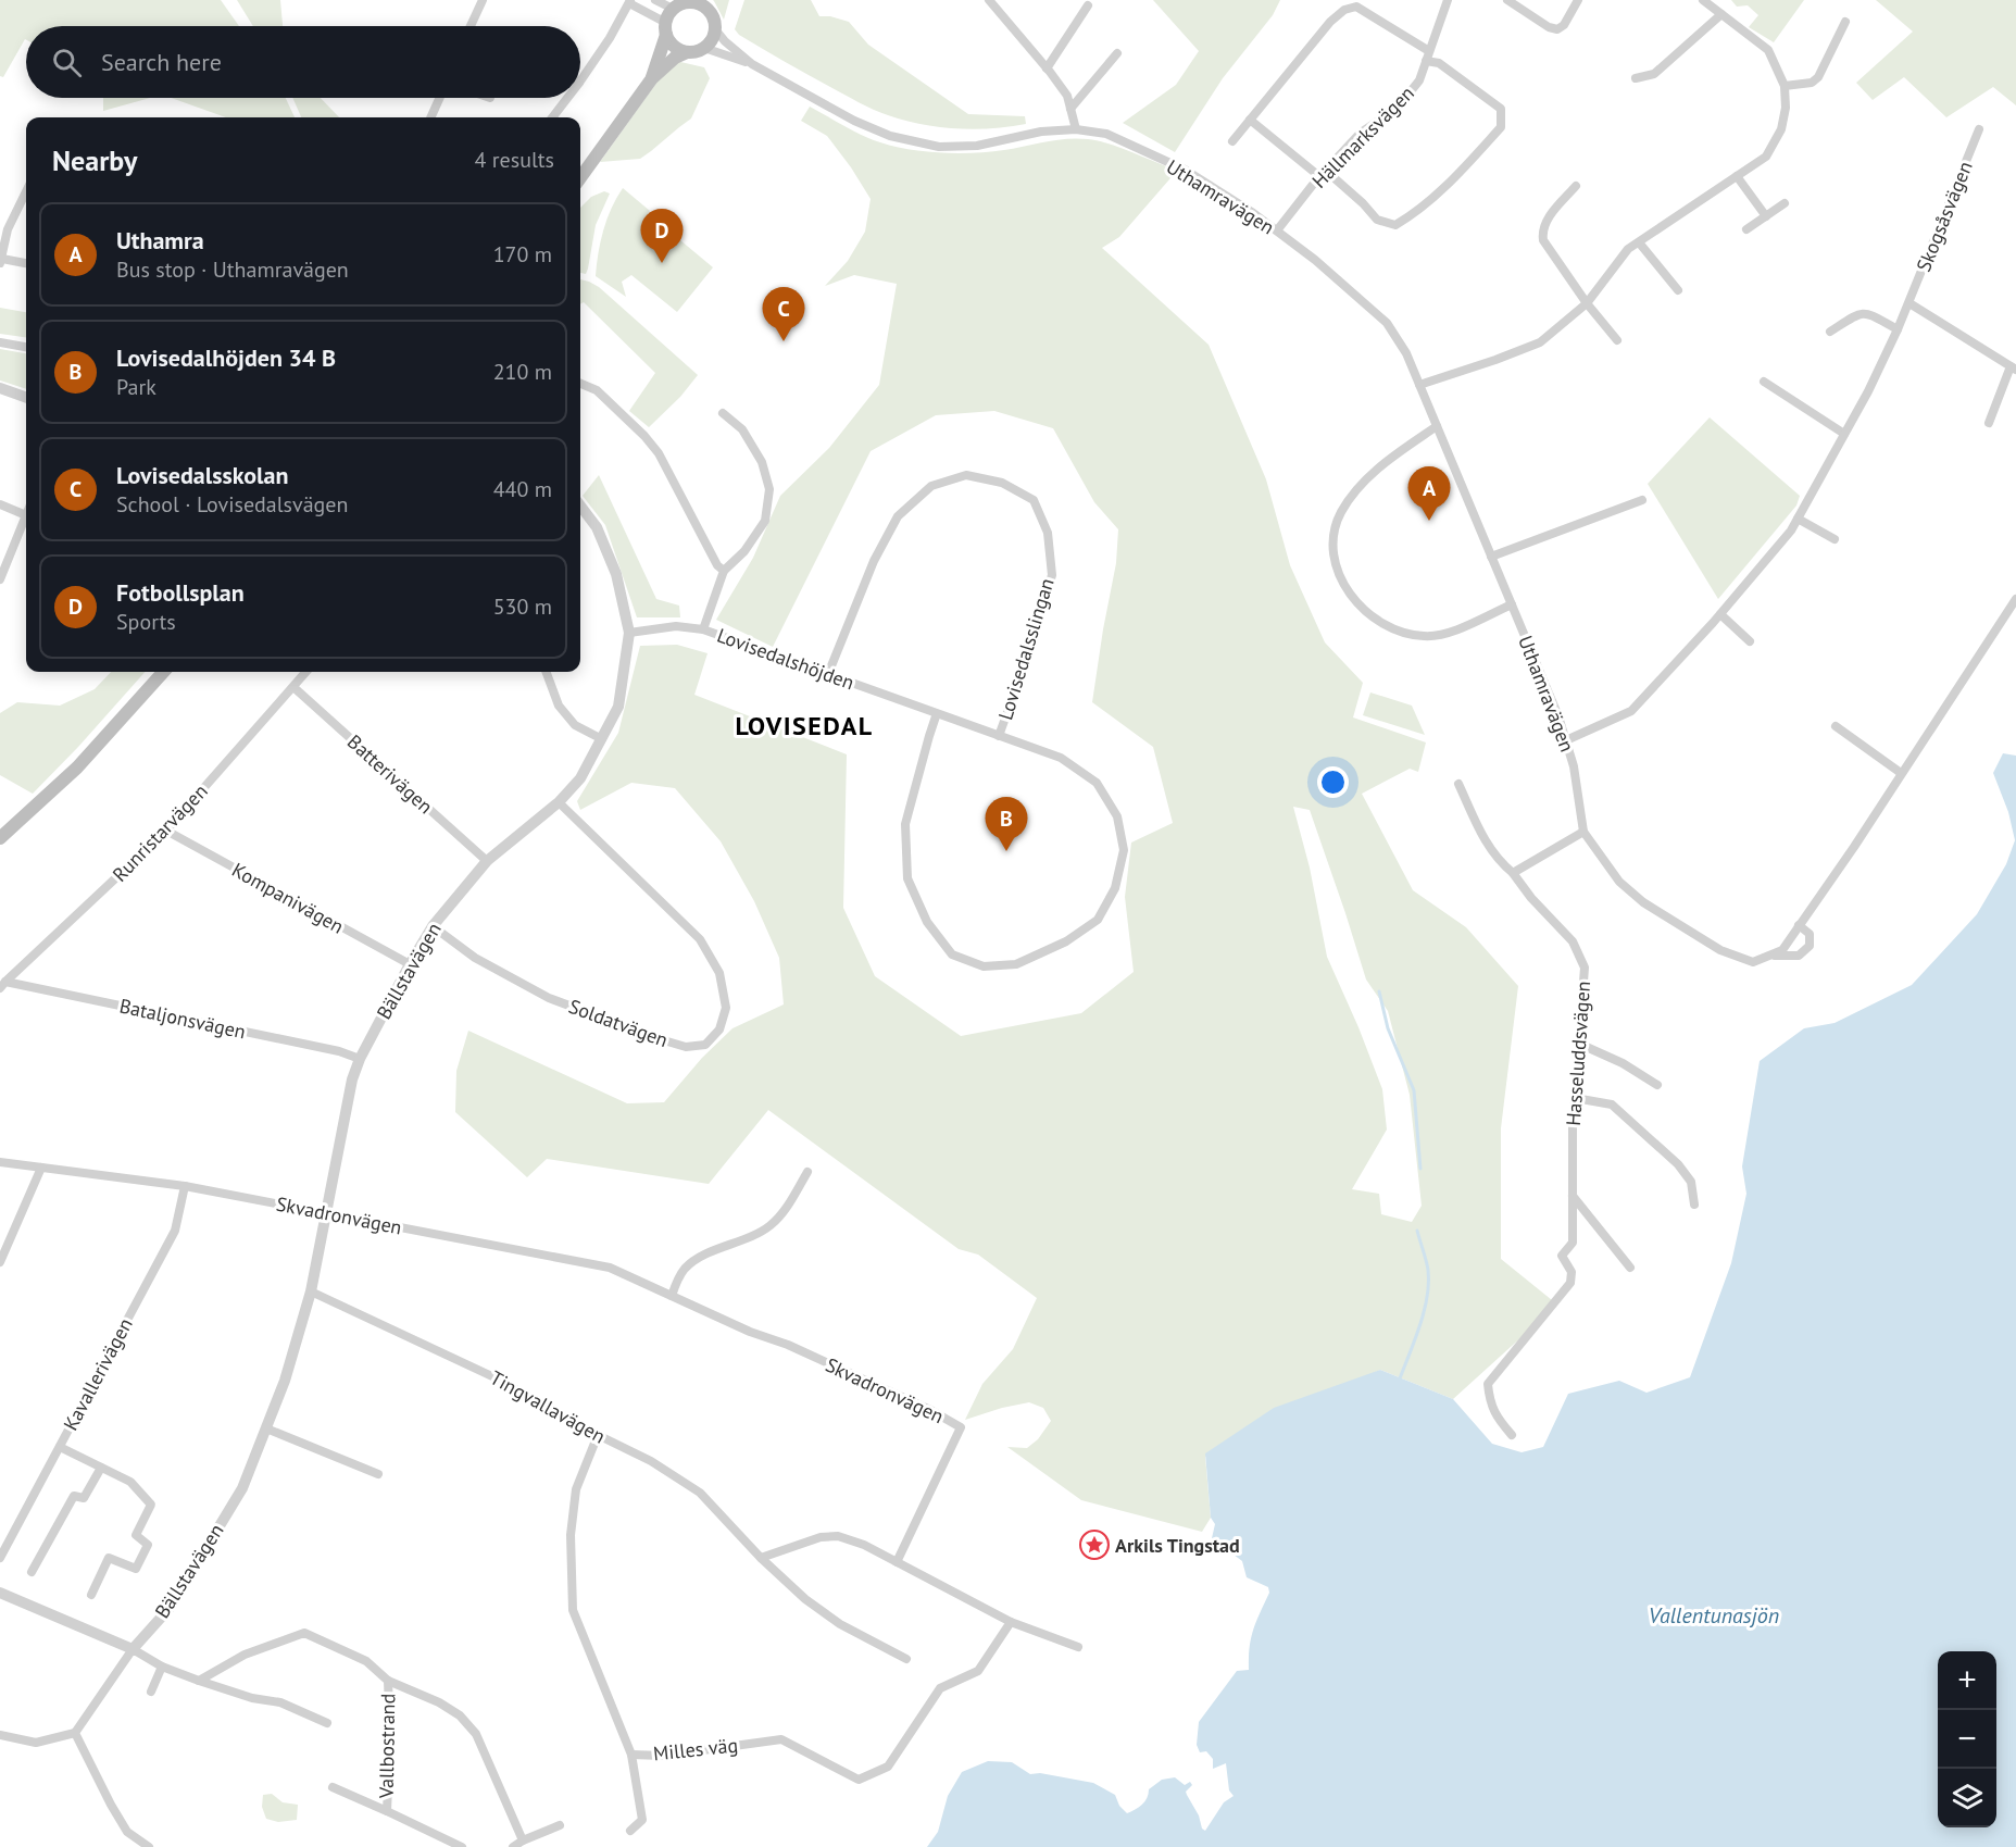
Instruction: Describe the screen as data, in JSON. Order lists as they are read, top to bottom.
{
  "streets": {
    "street": [
      "Hällmarksvägen",
      "Uthamravägen",
      "Skogsåsvägen",
      "Lovisedalsslingan",
      "Lovisedalshöjden",
      "Batterivägen",
      "Runristarvägen",
      "Kompanivägen",
      "Bällstavägen",
      "Bataljonsvägen",
      "Soldatvägen",
      "Hasseluddsvägen",
      "Skvadronvägen",
      "Kavallerivägen",
      "Tingvallavägen",
      "Vallbostrand",
      "Milles väg"
    ]
  },
  "crossings": [
    ["Hällmarksvägen", "Uthamravägen"],
    ["Uthamravägen", "Skogsåsvägen"],
    ["Lovisedalsslingan", "Lovisedalshöjden"],
    ["Lovisedalshöjden", "Bällstavägen"],
    ["Batterivägen", "Runristarvägen"],
    ["Batterivägen", "Bällstavägen"],
    ["Runristarvägen", "Kompanivägen"],
    ["Runristarvägen", "Bataljonsvägen"],
    ["Kompanivägen", "Bällstavägen"],
    ["Bällstavägen", "Bataljonsvägen"],
    ["Bällstavägen", "Soldatvägen"],
    ["Bällstavägen", "Skvadronvägen"],
    ["Bällstavägen", "Tingvallavägen"],
    ["Skvadronvägen", "Kavallerivägen"],
    ["Tingvallavägen", "Milles väg"]
  ],
  "districts": ["LOVISEDAL"],
  "water": ["Vallentunasjön"],
  "places": {
    "place": ["Arkils Tingstad"]
  },
  "page": {
    "search": "Search here",
    "heading": ["Nearby", "4 results"],
    "list": [
      {
        "mark": "A",
        "name": "Uthamra",
        "note": "Bus stop · Uthamravägen",
        "value": "170 m"
      },
      {
        "mark": "B",
        "name": "Lovisedalhöjden 34 B",
        "note": "Park",
        "value": "210 m"
      },
      {
        "mark": "C",
        "name": "Lovisedalsskolan",
        "note": "School · Lovisedalsvägen",
        "value": "440 m"
      },
      {
        "mark": "D",
        "name": "Fotbollsplan",
        "note": "Sports",
        "value": "530 m"
      }
    ],
    "pins": [
      "D",
      "C",
      "A",
      "B"
    ],
    "map_buttons": ["+", "−"]
  }
}
